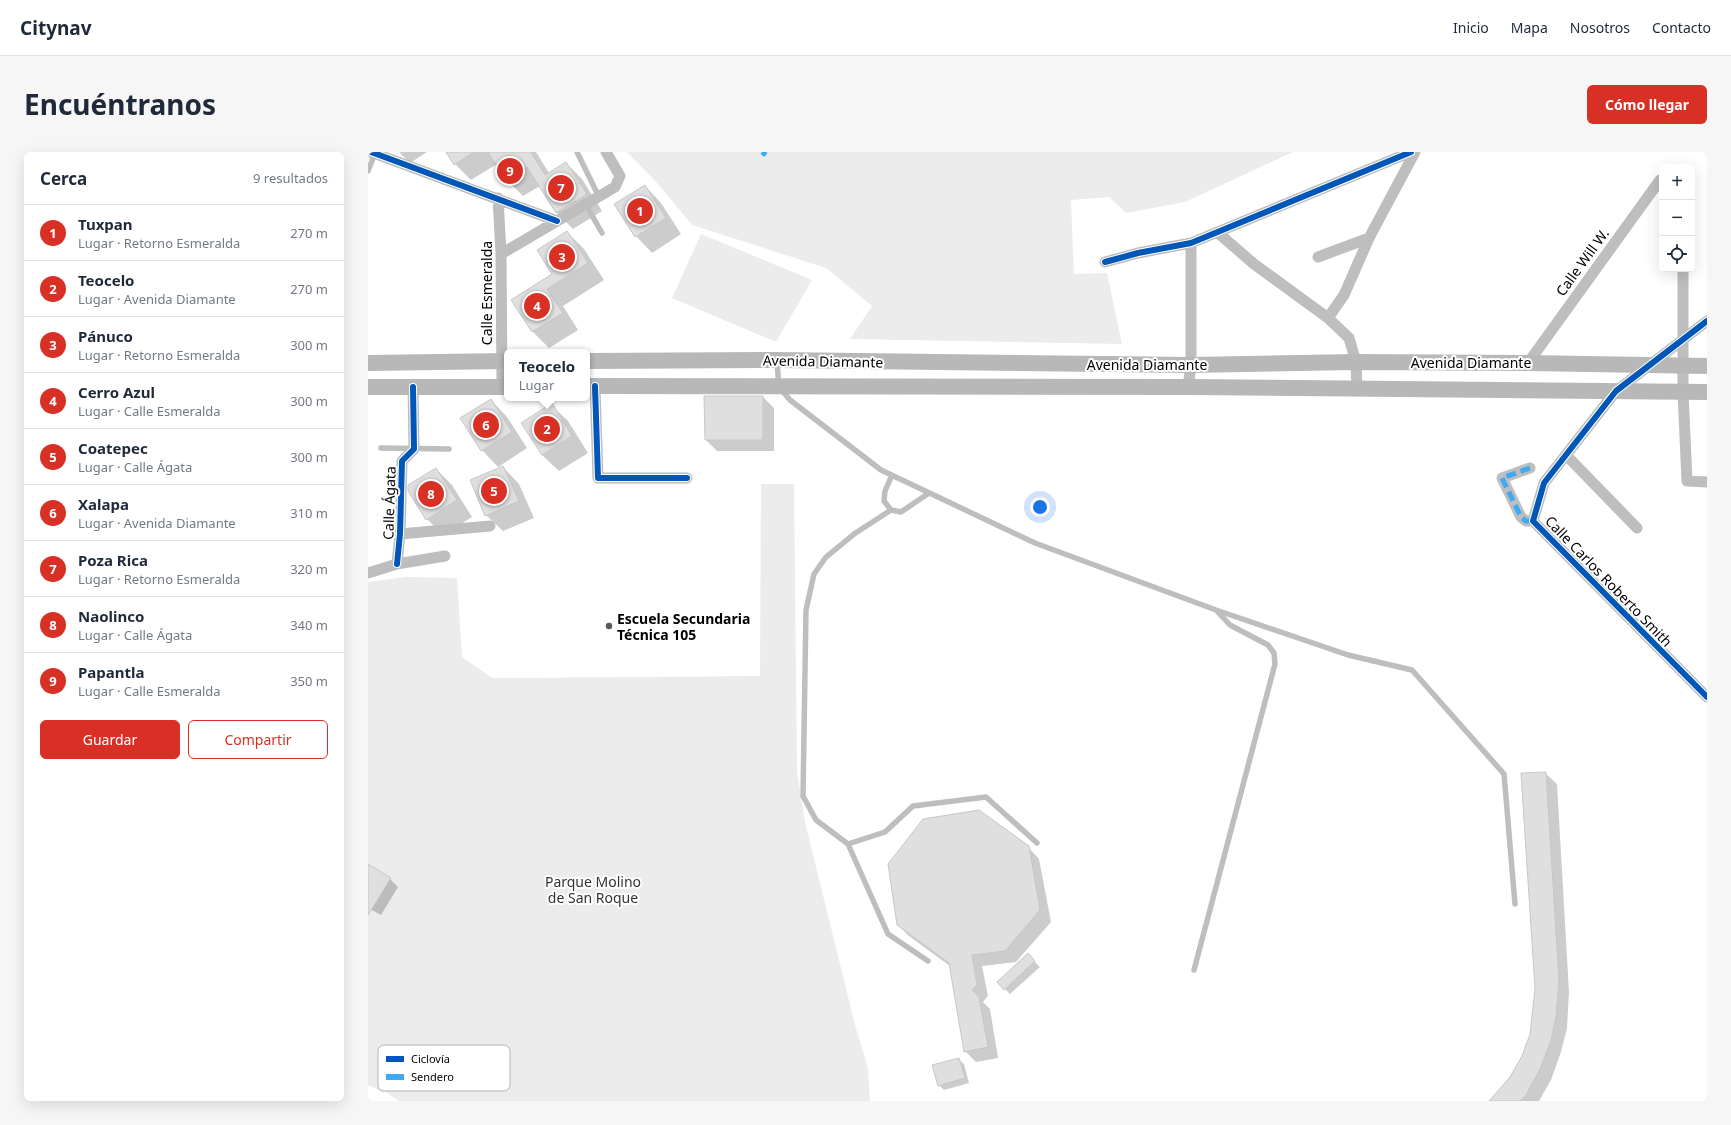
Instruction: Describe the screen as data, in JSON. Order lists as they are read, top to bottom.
{
  "streets": {
    "main road": ["Avenida Diamante"],
    "street": [
      "Calle Will W.",
      "Calle Esmeralda",
      "Calle Ágata",
      "Calle Carlos Roberto Smith"
    ]
  },
  "crossings": [
    ["Calle Will W.", "Avenida Diamante"],
    ["Avenida Diamante", "Calle Carlos Roberto Smith"]
  ],
  "parks": ["Parque Molino de San Roque"],
  "places": ["Escuela Secundaria Técnica 105"],
  "legend": ["Ciclovía", "Sendero"],
  "page": {
    "header": "Citynav",
    "nav": [
      "Inicio",
      "Mapa",
      "Nosotros",
      "Contacto"
    ],
    "title": "Encuéntranos",
    "buttons": [
      "Cómo llegar",
      ["Guardar", "Compartir"]
    ],
    "heading": ["Cerca", "9 resultados"],
    "pins": [
      "9",
      "7",
      "1",
      "3",
      "4",
      "6",
      "2",
      "5",
      "8"
    ],
    "map_buttons": ["+", "−"],
    "list": [
      {
        "mark": "1",
        "name": "Tuxpan",
        "note": "Lugar · Retorno Esmeralda",
        "value": "270 m"
      },
      {
        "mark": "2",
        "name": "Teocelo",
        "note": "Lugar · Avenida Diamante",
        "value": "270 m"
      },
      {
        "mark": "3",
        "name": "Pánuco",
        "note": "Lugar · Retorno Esmeralda",
        "value": "300 m"
      },
      {
        "mark": "4",
        "name": "Cerro Azul",
        "note": "Lugar · Calle Esmeralda",
        "value": "300 m"
      },
      {
        "mark": "5",
        "name": "Coatepec",
        "note": "Lugar · Calle Ágata",
        "value": "300 m"
      },
      {
        "mark": "6",
        "name": "Xalapa",
        "note": "Lugar · Avenida Diamante",
        "value": "310 m"
      },
      {
        "mark": "7",
        "name": "Poza Rica",
        "note": "Lugar · Retorno Esmeralda",
        "value": "320 m"
      },
      {
        "mark": "8",
        "name": "Naolinco",
        "note": "Lugar · Calle Ágata",
        "value": "340 m"
      },
      {
        "mark": "9",
        "name": "Papantla",
        "note": "Lugar · Calle Esmeralda",
        "value": "350 m"
      }
    ],
    "popup": ["Teocelo", "Lugar"]
  }
}
